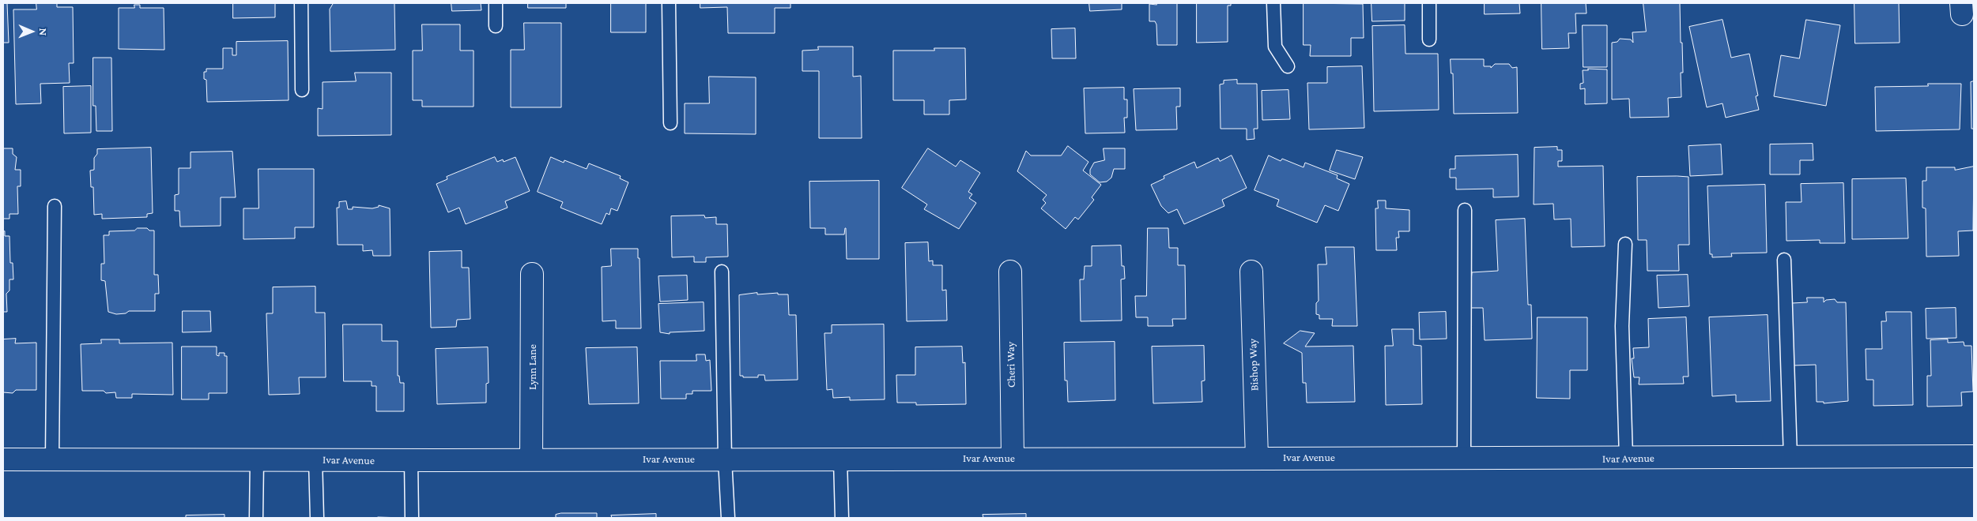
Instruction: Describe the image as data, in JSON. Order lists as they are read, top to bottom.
{
  "streets": {
    "street": [
      "Cheri Way",
      "Bishop Way",
      "Lynn Lane",
      "Ivar Avenue"
    ]
  },
  "crossings": [
    ["Cheri Way", "Ivar Avenue"],
    ["Bishop Way", "Ivar Avenue"],
    ["Lynn Lane", "Ivar Avenue"]
  ],
  "north": "right"
}
